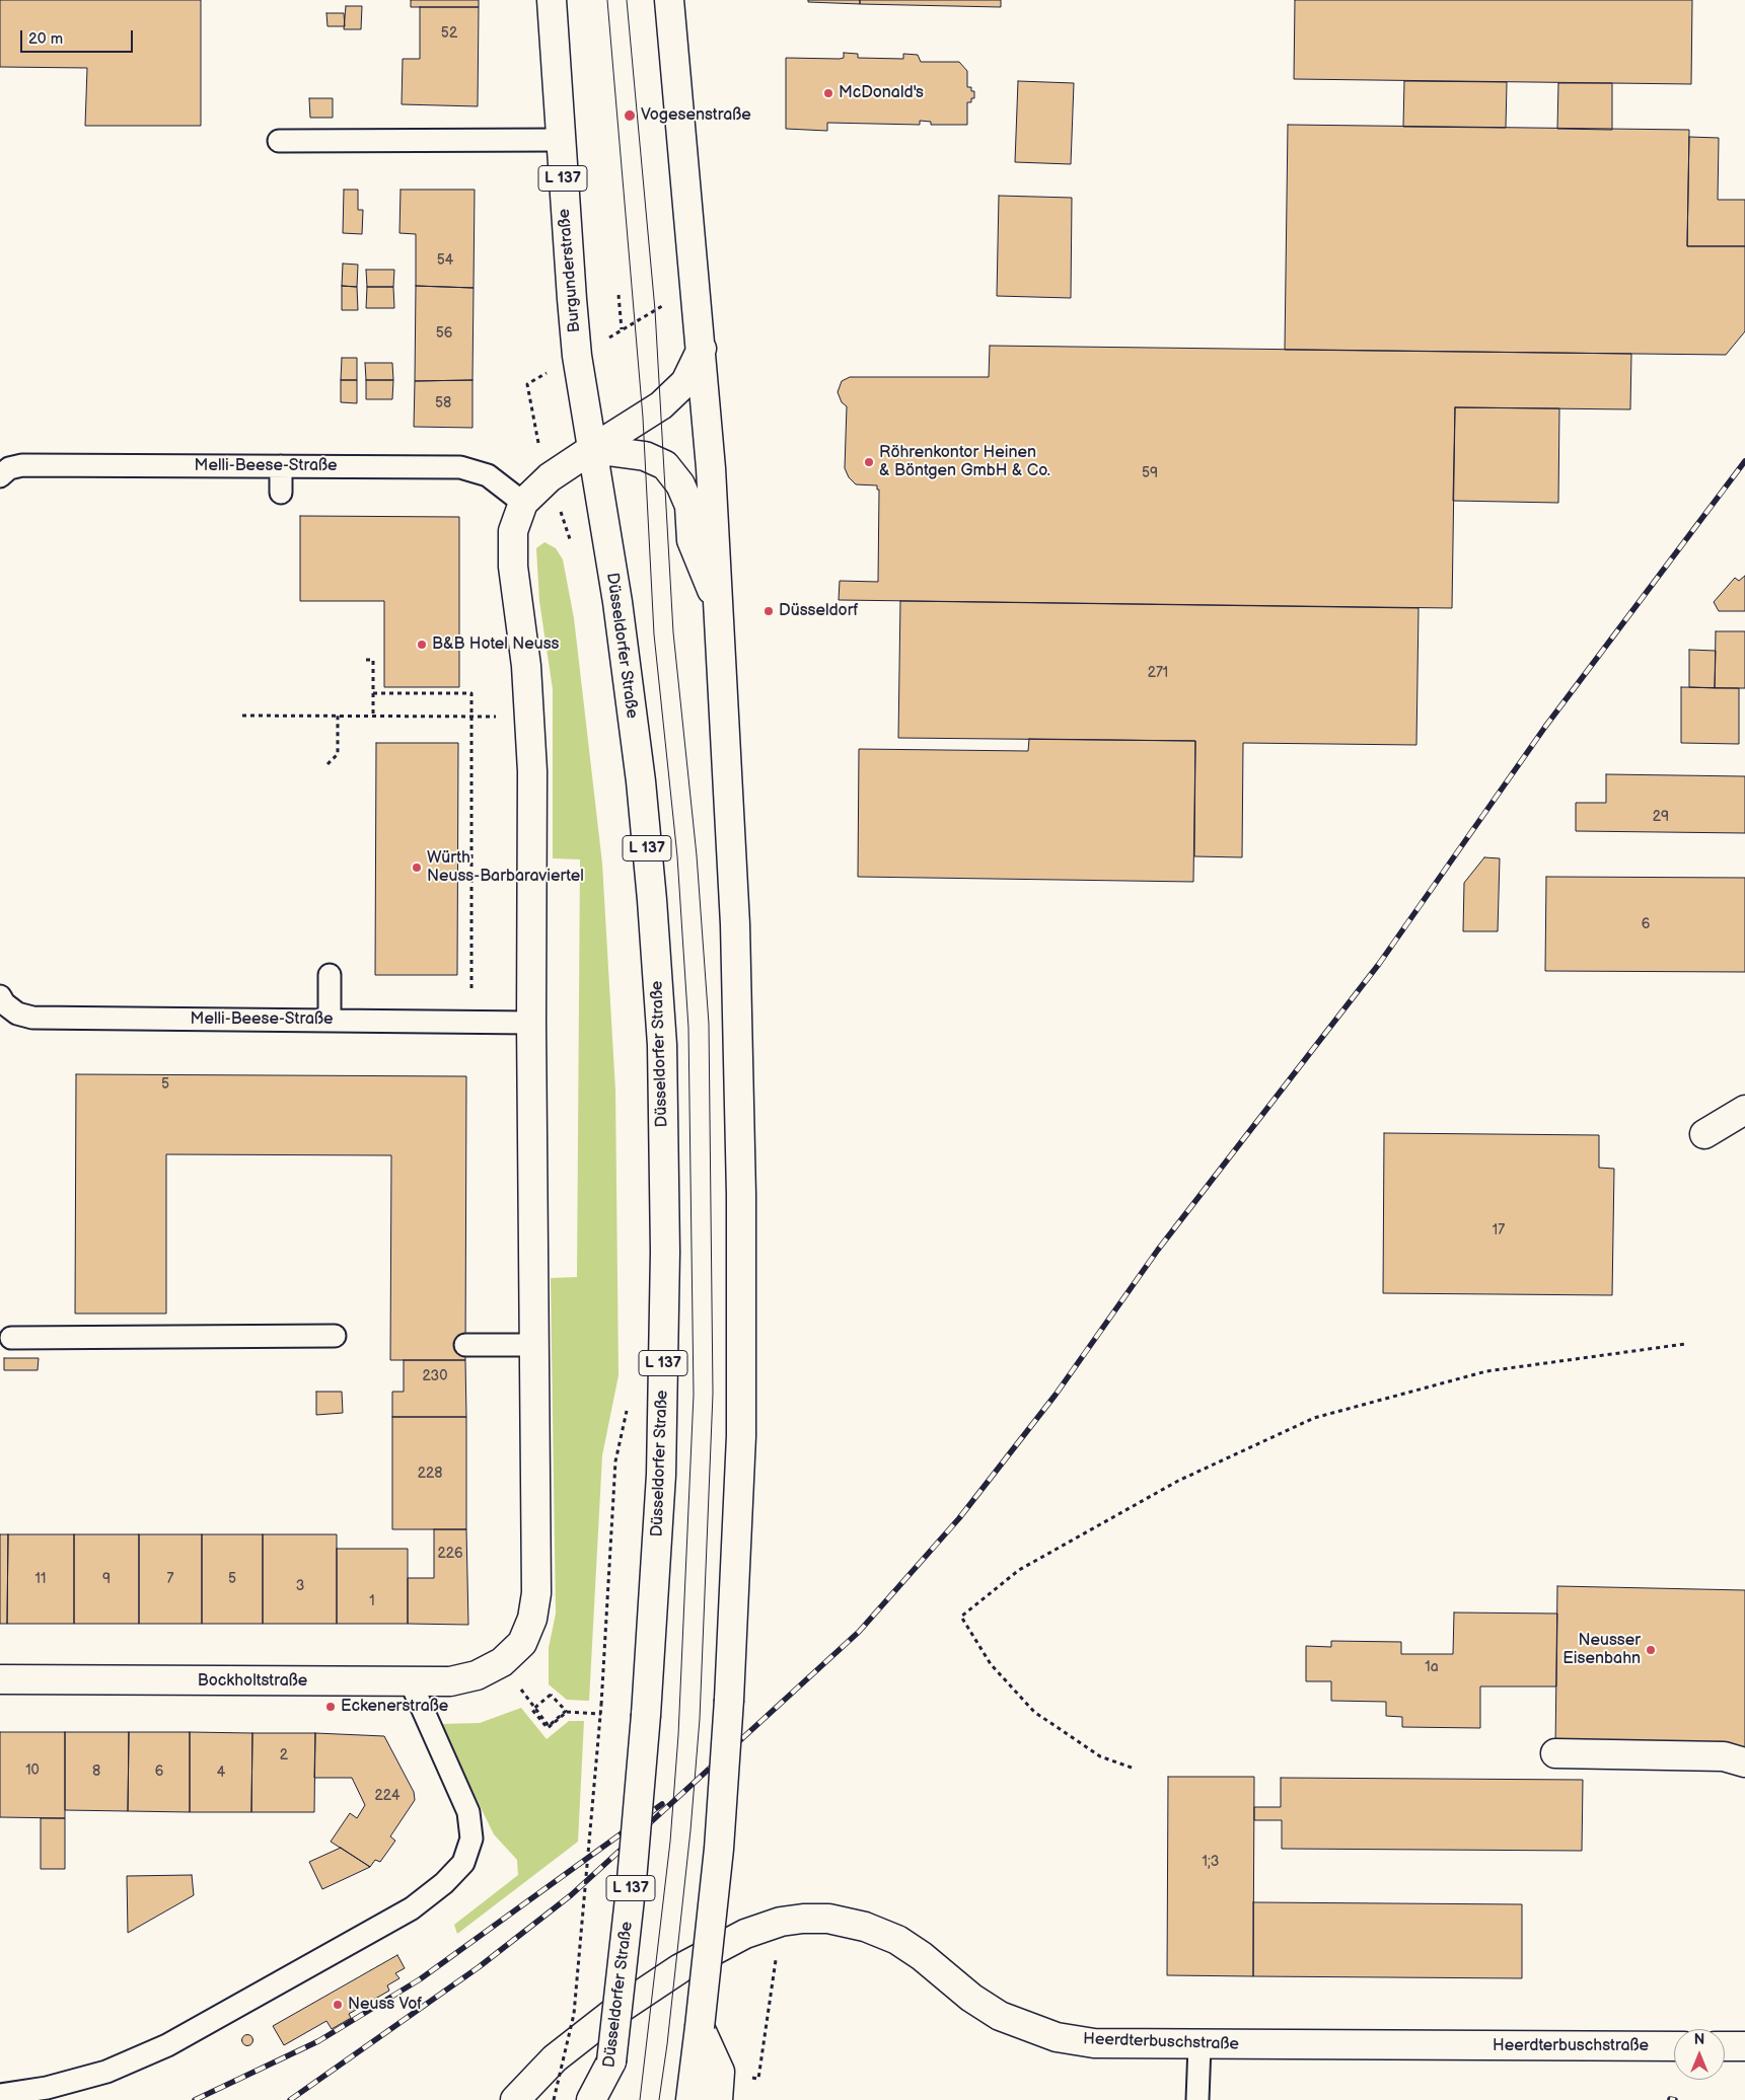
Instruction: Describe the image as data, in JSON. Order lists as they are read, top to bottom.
{
  "streets": {
    "main road": [
      "L 137",
      "Burgunderstraße",
      "Düsseldorfer Straße",
      "Bockholtstraße",
      "Heerdterbuschstraße"
    ],
    "lane": ["Melli-Beese-Straße"]
  },
  "crossings": [
    ["Burgunderstraße", "Düsseldorfer Straße"]
  ],
  "places": [
    "McDonald's",
    "Vogesenstraße",
    "Röhrenkontor Heinen & Böntgen GmbH & Co.",
    "Düsseldorf",
    "B&B Hotel Neuss",
    "Würth Neuss-Barbaraviertel",
    "Neusser Eisenbahn",
    "Eckenerstraße",
    "Neuss Vof"
  ],
  "house_numbers": [
    "52",
    "54",
    "56",
    "58",
    "59",
    "271",
    "29",
    "6",
    "5",
    "17",
    "230",
    "228",
    "226",
    "11",
    "9",
    "7",
    "5",
    "3",
    "1",
    "1a",
    "2",
    "10",
    "8",
    "6",
    "4",
    "224",
    "1;3"
  ],
  "scale_bar": "20 m",
  "north": "top"
}
